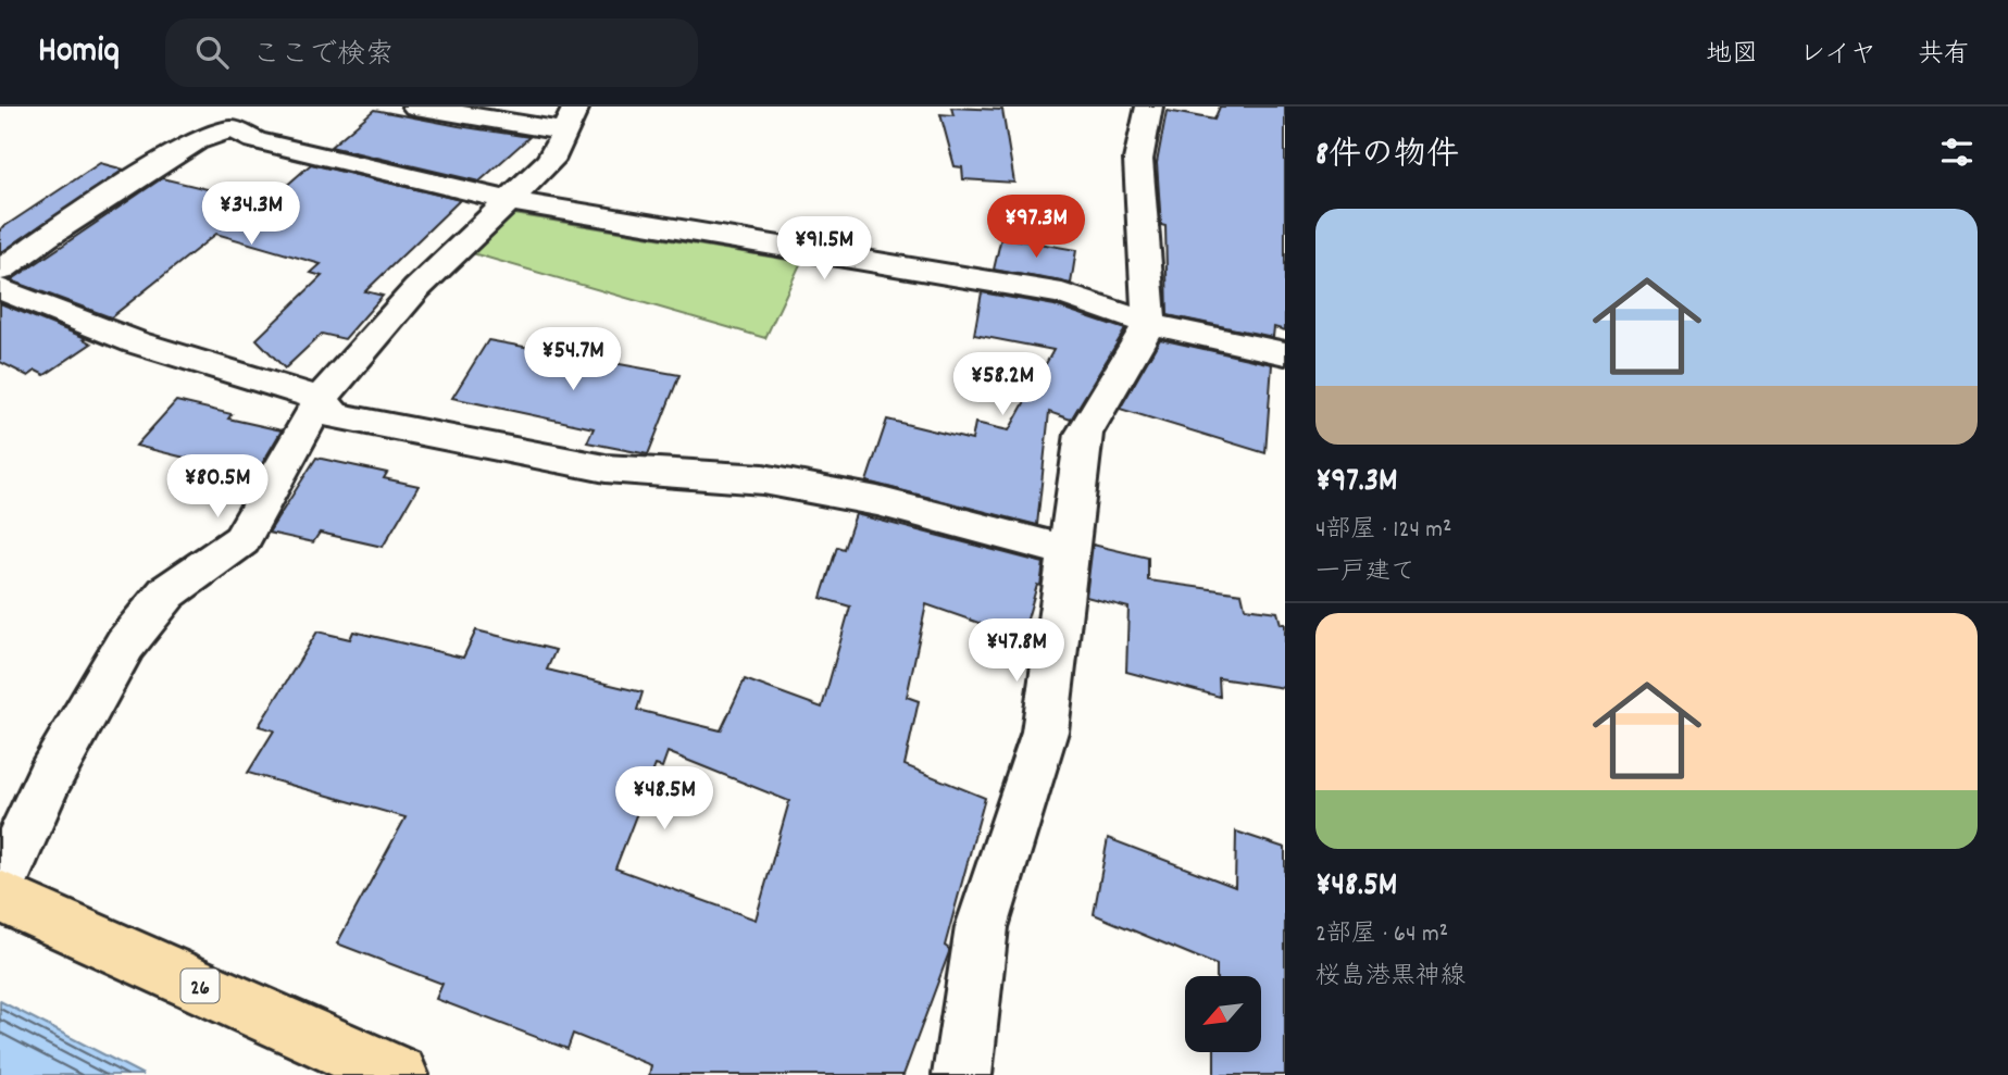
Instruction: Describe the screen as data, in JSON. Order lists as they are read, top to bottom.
{
  "streets": {
    "main road": ["26"]
  },
  "north": "bottom left",
  "page": {
    "header": "Homiq",
    "search": "ここで検索",
    "nav": ["地図", "レイヤ", "共有"],
    "heading": "8件の物件",
    "price": [
      "¥34.3M",
      "¥97.3M",
      "¥91.5M",
      "¥54.7M",
      "¥58.2M",
      "¥80.5M",
      "¥47.8M",
      "¥48.5M"
    ],
    "list": [
      {
        "name": "¥97.3M",
        "note": "4部屋 · 124 m² · 一戸建て"
      },
      {
        "name": "¥48.5M",
        "note": "2部屋 · 64 m² · 桜島港黒神線"
      }
    ]
  }
}
